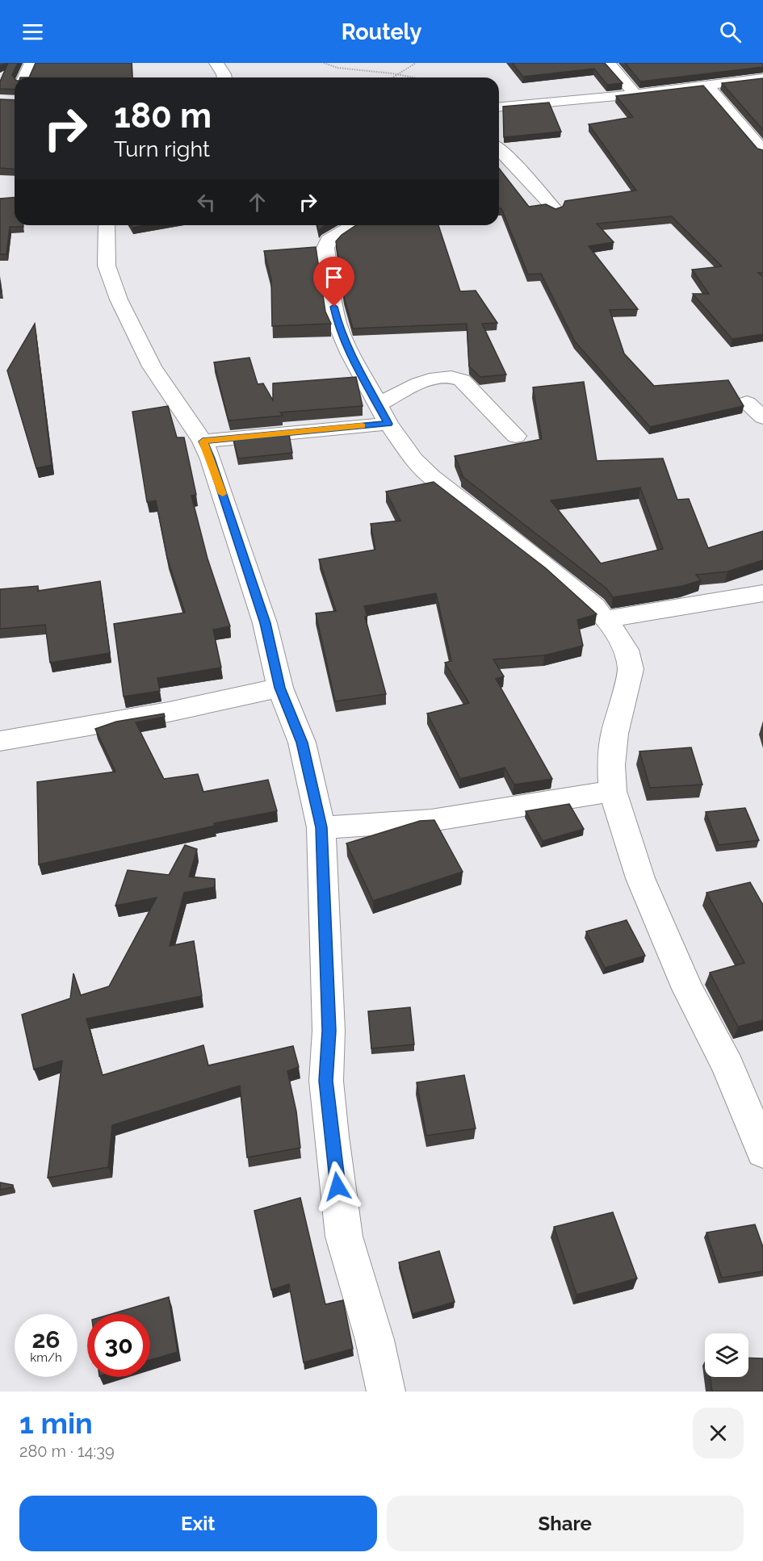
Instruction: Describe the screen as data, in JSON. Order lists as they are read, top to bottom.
{
  "page": {
    "header": "Routely",
    "turn": ["180 m", "Turn right"],
    "speed": "26 km/h",
    "limit": "30",
    "heading": ["1 min", "280 m · 14:39"],
    "buttons": ["Exit", "Share"]
  }
}
